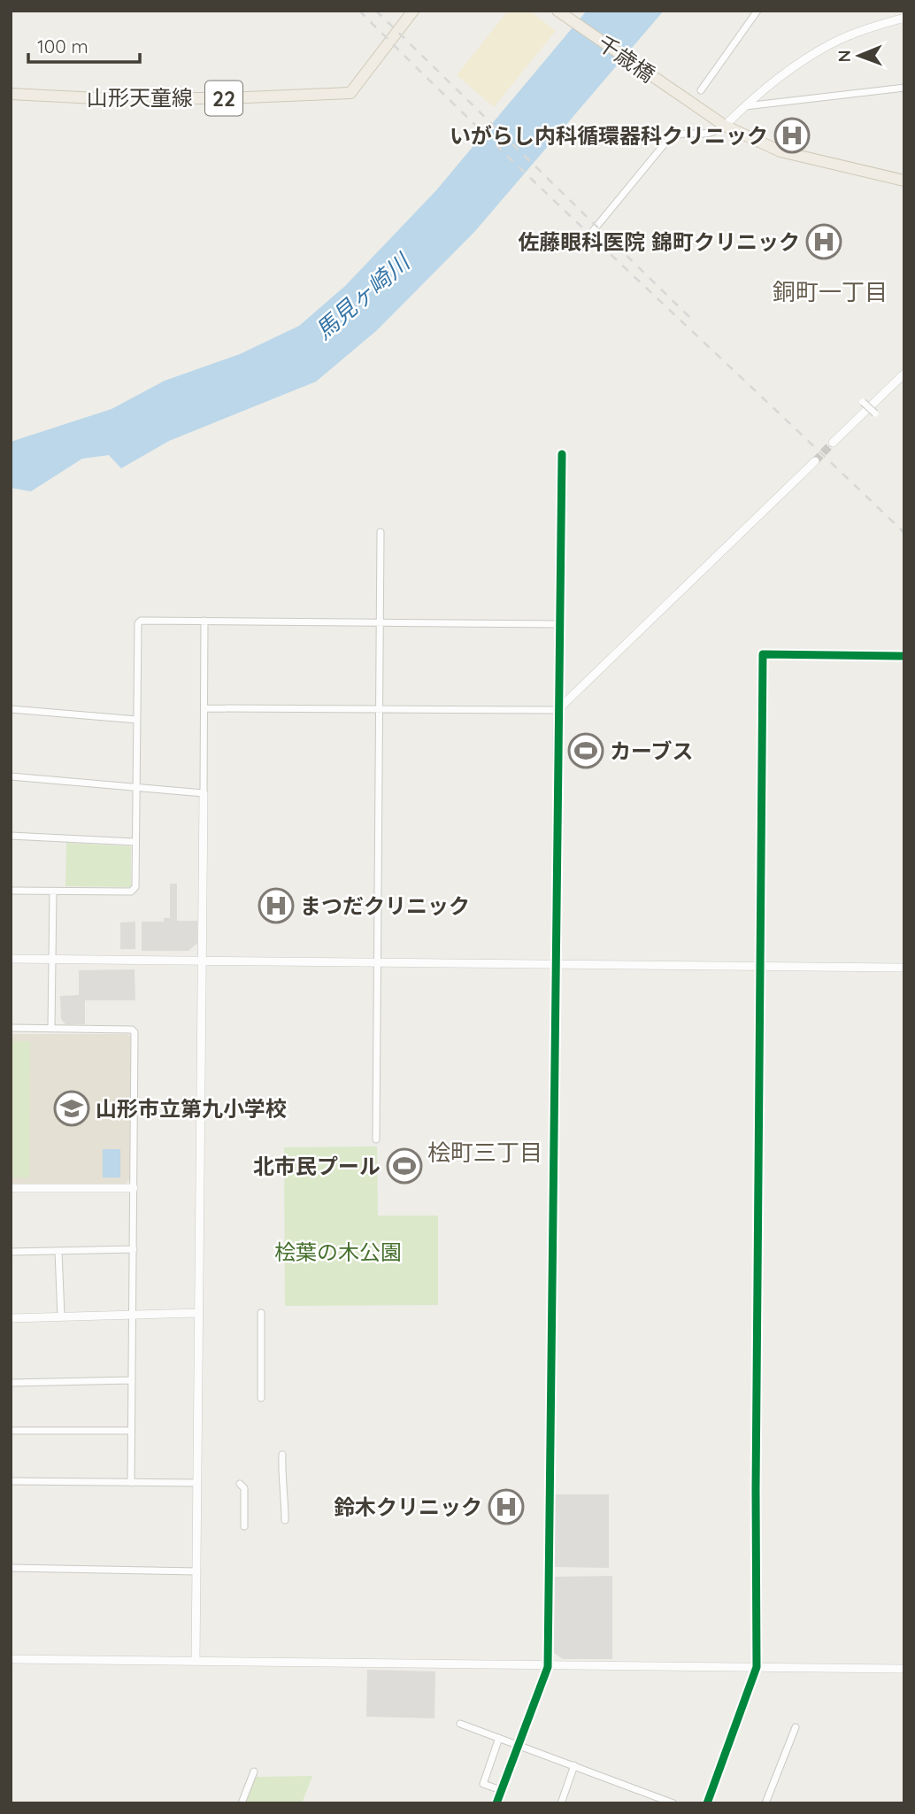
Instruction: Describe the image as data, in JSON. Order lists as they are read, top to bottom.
{
  "streets": {
    "main road": ["千歳橋", "山形天童線", "22"]
  },
  "districts": ["銅町一丁目", "桧町三丁目"],
  "water": ["馬見ヶ崎川"],
  "parks": ["桧葉の木公園"],
  "places": {
    "hospital": [
      "いがらし内科循環器科クリニック",
      "佐藤眼科医院 錦町クリニック",
      "まつだクリニック",
      "鈴木クリニック"
    ],
    "sports": ["カーブス", "北市民プール"],
    "school or university": ["山形市立第九小学校"]
  },
  "scale_bar": "100 m",
  "north": "left"
}
